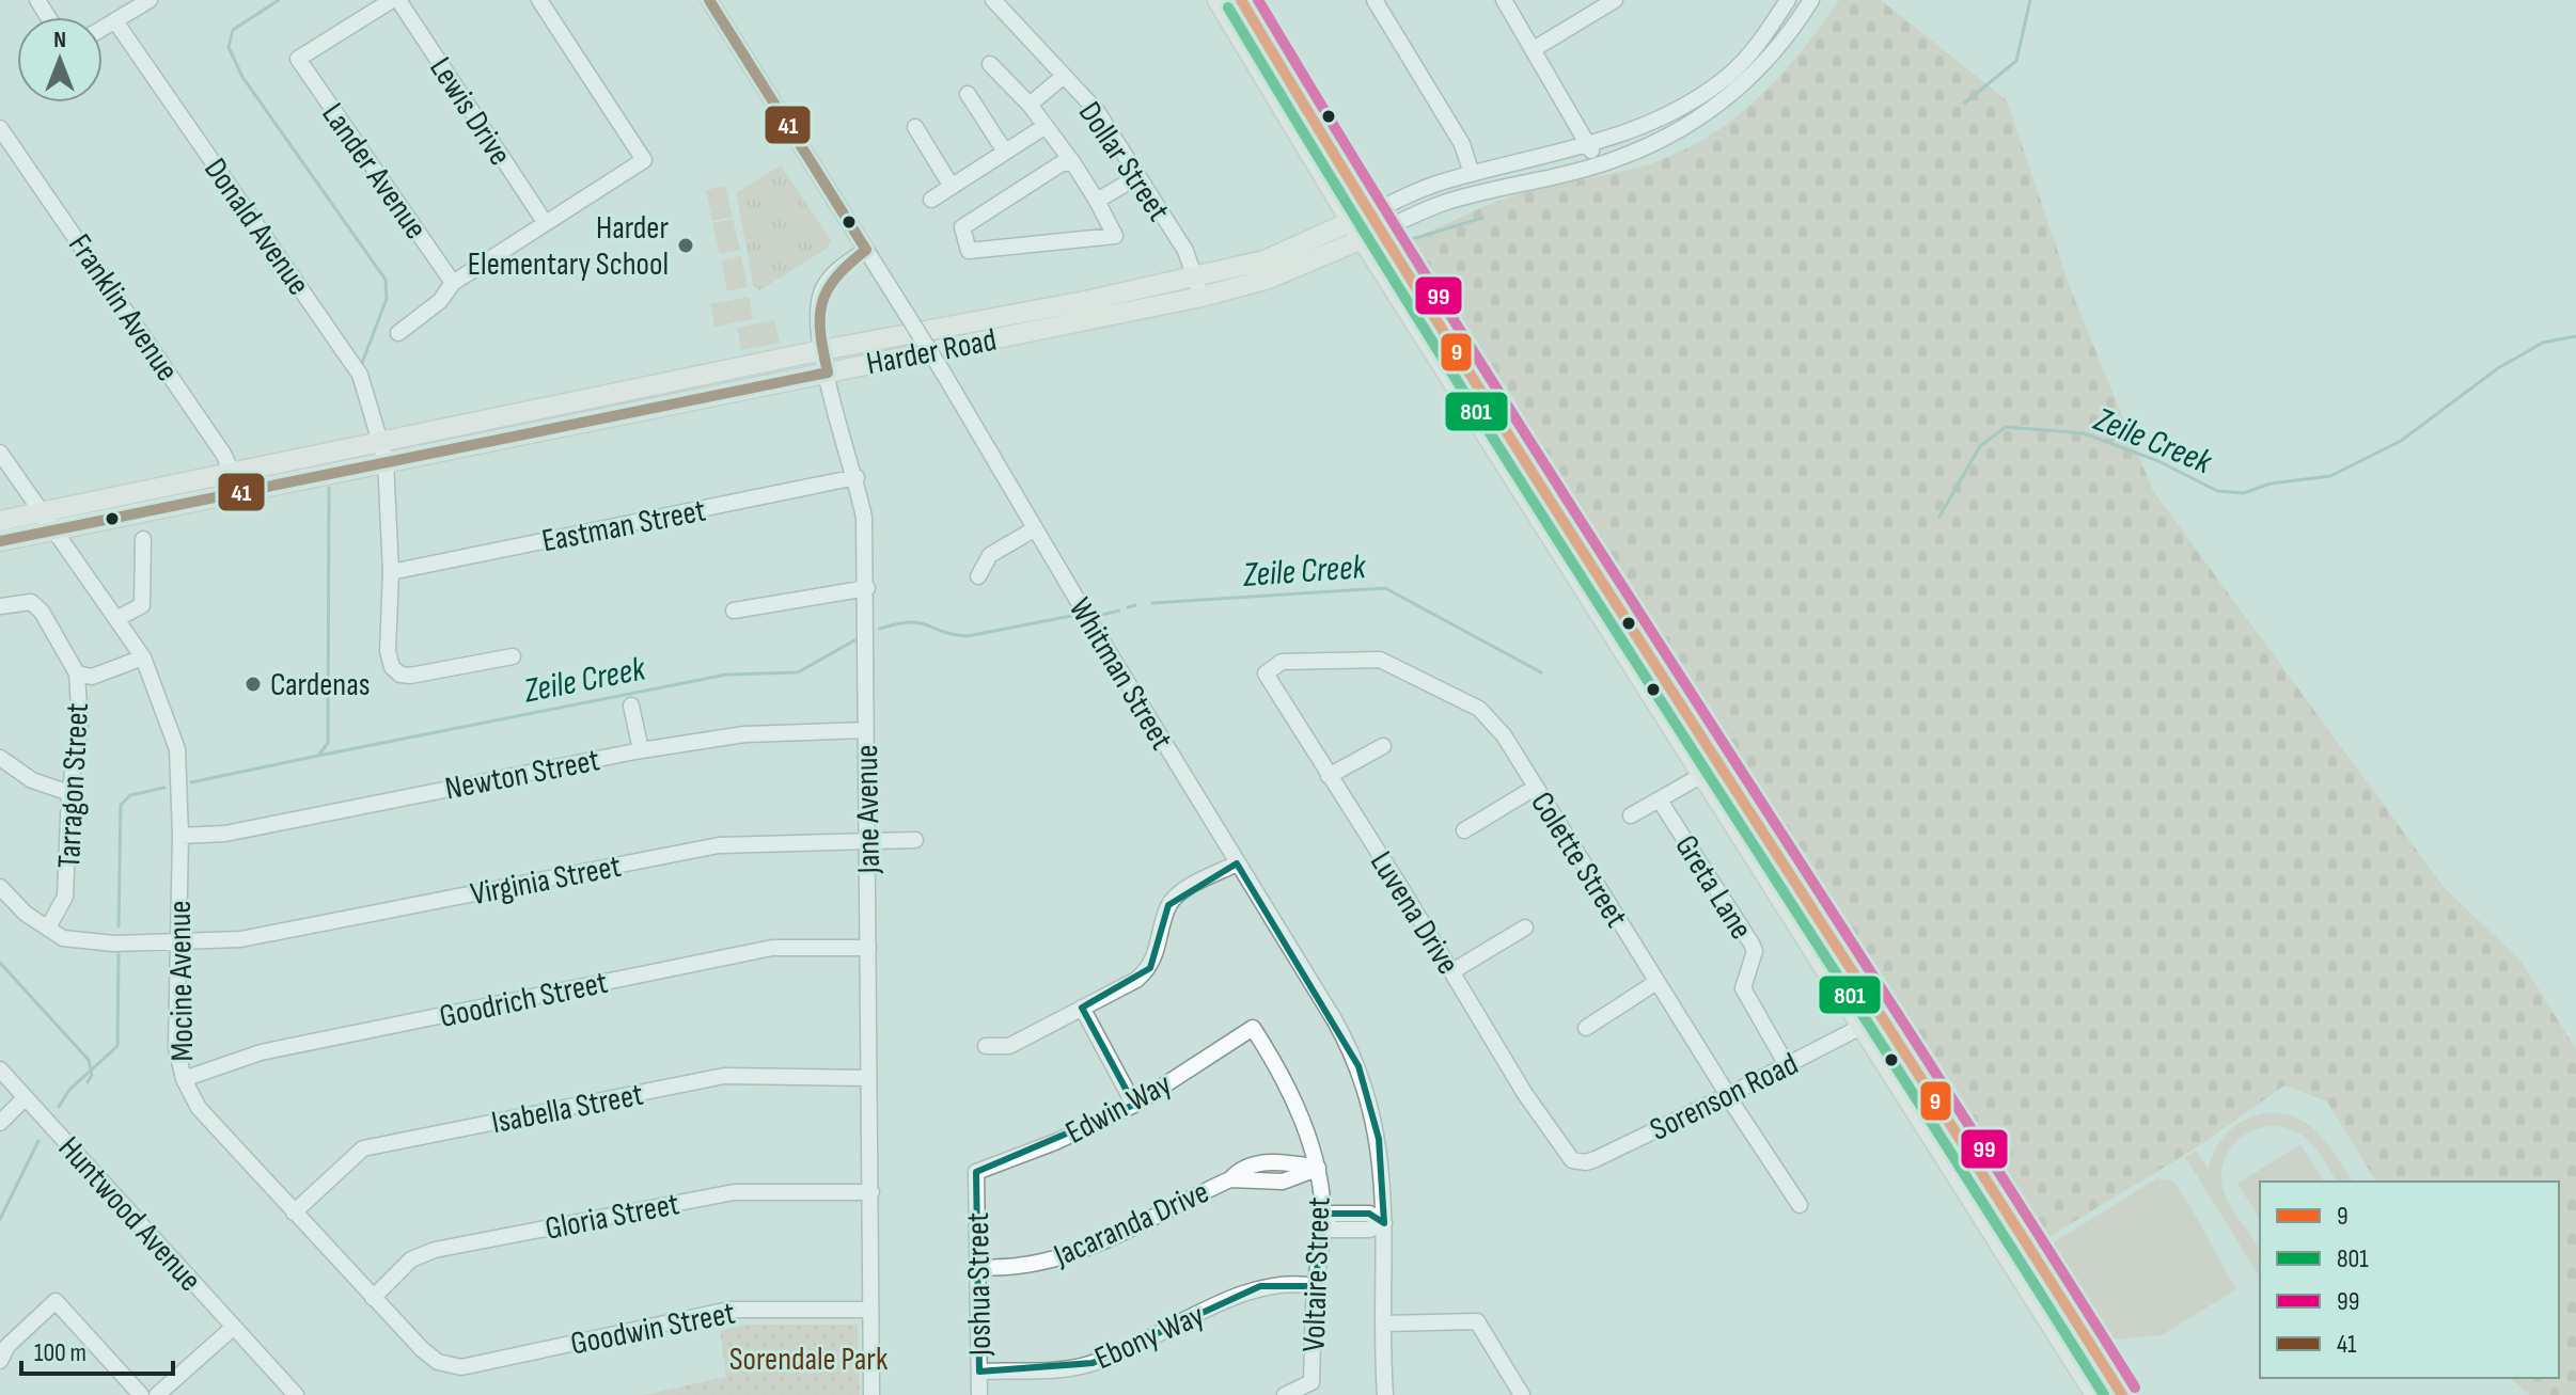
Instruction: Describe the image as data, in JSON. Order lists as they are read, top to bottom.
{
  "streets": {
    "main road": ["Harder Road"],
    "street": [
      "Lewis Drive",
      "Dollar Street",
      "Lander Avenue",
      "Donald Avenue",
      "Franklin Avenue",
      "Eastman Street",
      "Whitman Street",
      "Newton Street",
      "Tarragon Street",
      "Jane Avenue",
      "Colette Street",
      "Virginia Street",
      "Greta Lane",
      "Luvena Drive",
      "Mocine Avenue",
      "Goodrich Street",
      "Sorenson Road",
      "Isabella Street",
      "Edwin Way",
      "Huntwood Avenue",
      "Gloria Street",
      "Jacaranda Drive",
      "Voltaire Street",
      "Joshua Street",
      "Goodwin Street",
      "Ebony Way"
    ]
  },
  "crossings": [
    ["Lewis Drive", "Lander Avenue"],
    ["Dollar Street", "Harder Road"],
    ["Donald Avenue", "Harder Road"],
    ["Donald Avenue", "Eastman Street"],
    ["Franklin Avenue", "Harder Road"],
    ["Harder Road", "Jane Avenue"],
    ["Harder Road", "Mocine Avenue"],
    ["Eastman Street", "Jane Avenue"],
    ["Whitman Street", "Jane Avenue"],
    ["Newton Street", "Jane Avenue"],
    ["Newton Street", "Mocine Avenue"],
    ["Tarragon Street", "Virginia Street"],
    ["Jane Avenue", "Virginia Street"],
    ["Jane Avenue", "Goodrich Street"],
    ["Jane Avenue", "Isabella Street"],
    ["Jane Avenue", "Gloria Street"],
    ["Jane Avenue", "Goodwin Street"],
    ["Colette Street", "Luvena Drive"],
    ["Colette Street", "Sorenson Road"],
    ["Virginia Street", "Mocine Avenue"],
    ["Greta Lane", "Sorenson Road"],
    ["Luvena Drive", "Sorenson Road"],
    ["Mocine Avenue", "Goodrich Street"],
    ["Mocine Avenue", "Isabella Street"],
    ["Mocine Avenue", "Gloria Street"],
    ["Mocine Avenue", "Goodwin Street"],
    ["Edwin Way", "Voltaire Street"],
    ["Edwin Way", "Joshua Street"],
    ["Jacaranda Drive", "Voltaire Street"],
    ["Jacaranda Drive", "Joshua Street"],
    ["Voltaire Street", "Ebony Way"],
    ["Joshua Street", "Ebony Way"]
  ],
  "water": ["Zeile Creek"],
  "parks": ["Sorendale Park"],
  "places": ["Harder Elementary School", "Cardenas"],
  "lines": [
    "transit line 9",
    "transit line 99",
    "transit line 41",
    "transit line 801"
  ],
  "legend": [
    "9",
    "801",
    "99",
    "41"
  ],
  "scale_bar": "100 m",
  "north": "top"
}
